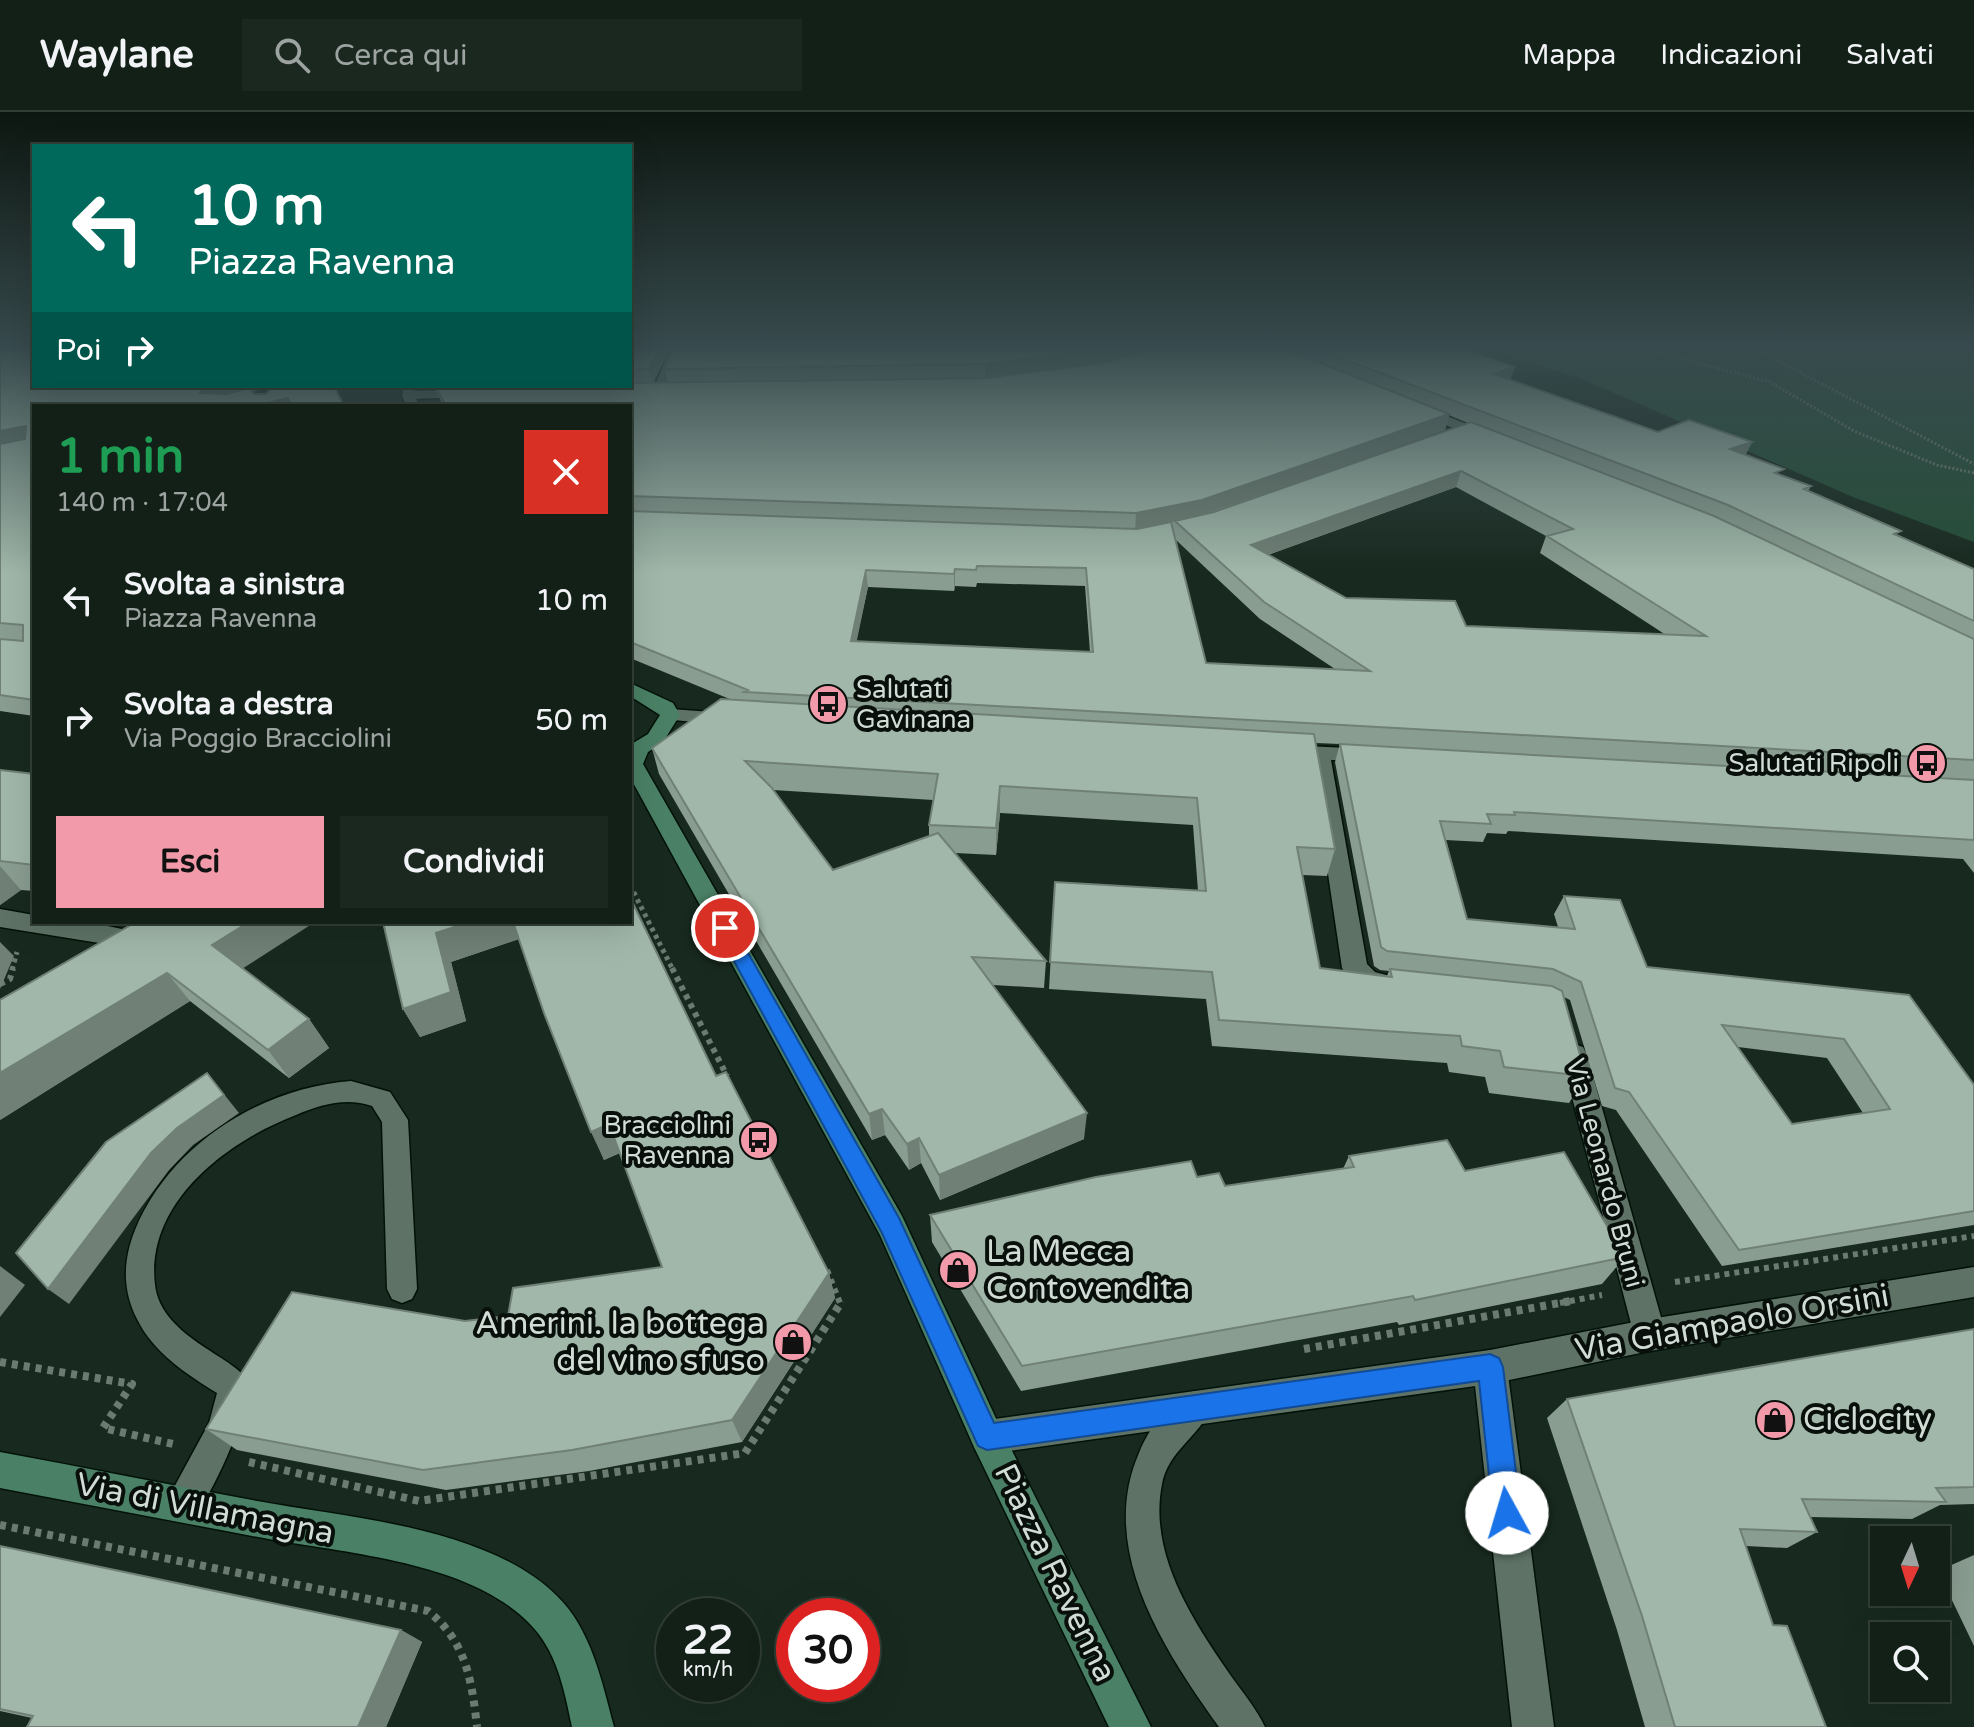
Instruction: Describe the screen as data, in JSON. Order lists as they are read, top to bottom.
{
  "streets": {
    "main road": ["Via di Villamagna", "Piazza Ravenna"],
    "street": ["Via Leonardo Bruni", "Via Giampaolo Orsini"]
  },
  "crossings": [
    ["Via Leonardo Bruni", "Via Giampaolo Orsini"],
    ["Via Giampaolo Orsini", "Piazza Ravenna"]
  ],
  "places": {
    "bus stop": ["Salutati Gavinana", "Salutati Ripoli", "Bracciolini Ravenna"],
    "shop": ["La Mecca Contovendita", "Amerini. la bottega del vino sfuso", "Ciclocity"]
  },
  "north": "bottom",
  "page": {
    "header": "Waylane",
    "search": "Cerca qui",
    "nav": ["Mappa", "Indicazioni", "Salvati"],
    "turn": ["10 m", "Piazza Ravenna"],
    "then": "Poi",
    "heading": ["1 min", "140 m · 17:04"],
    "list": [
      {
        "name": "Svolta a sinistra",
        "note": "Piazza Ravenna",
        "value": "10 m"
      },
      {
        "name": "Svolta a destra",
        "note": "Via Poggio Bracciolini",
        "value": "50 m"
      }
    ],
    "buttons": ["Esci", "Condividi"],
    "speed": "22 km/h",
    "limit": "30"
  }
}
